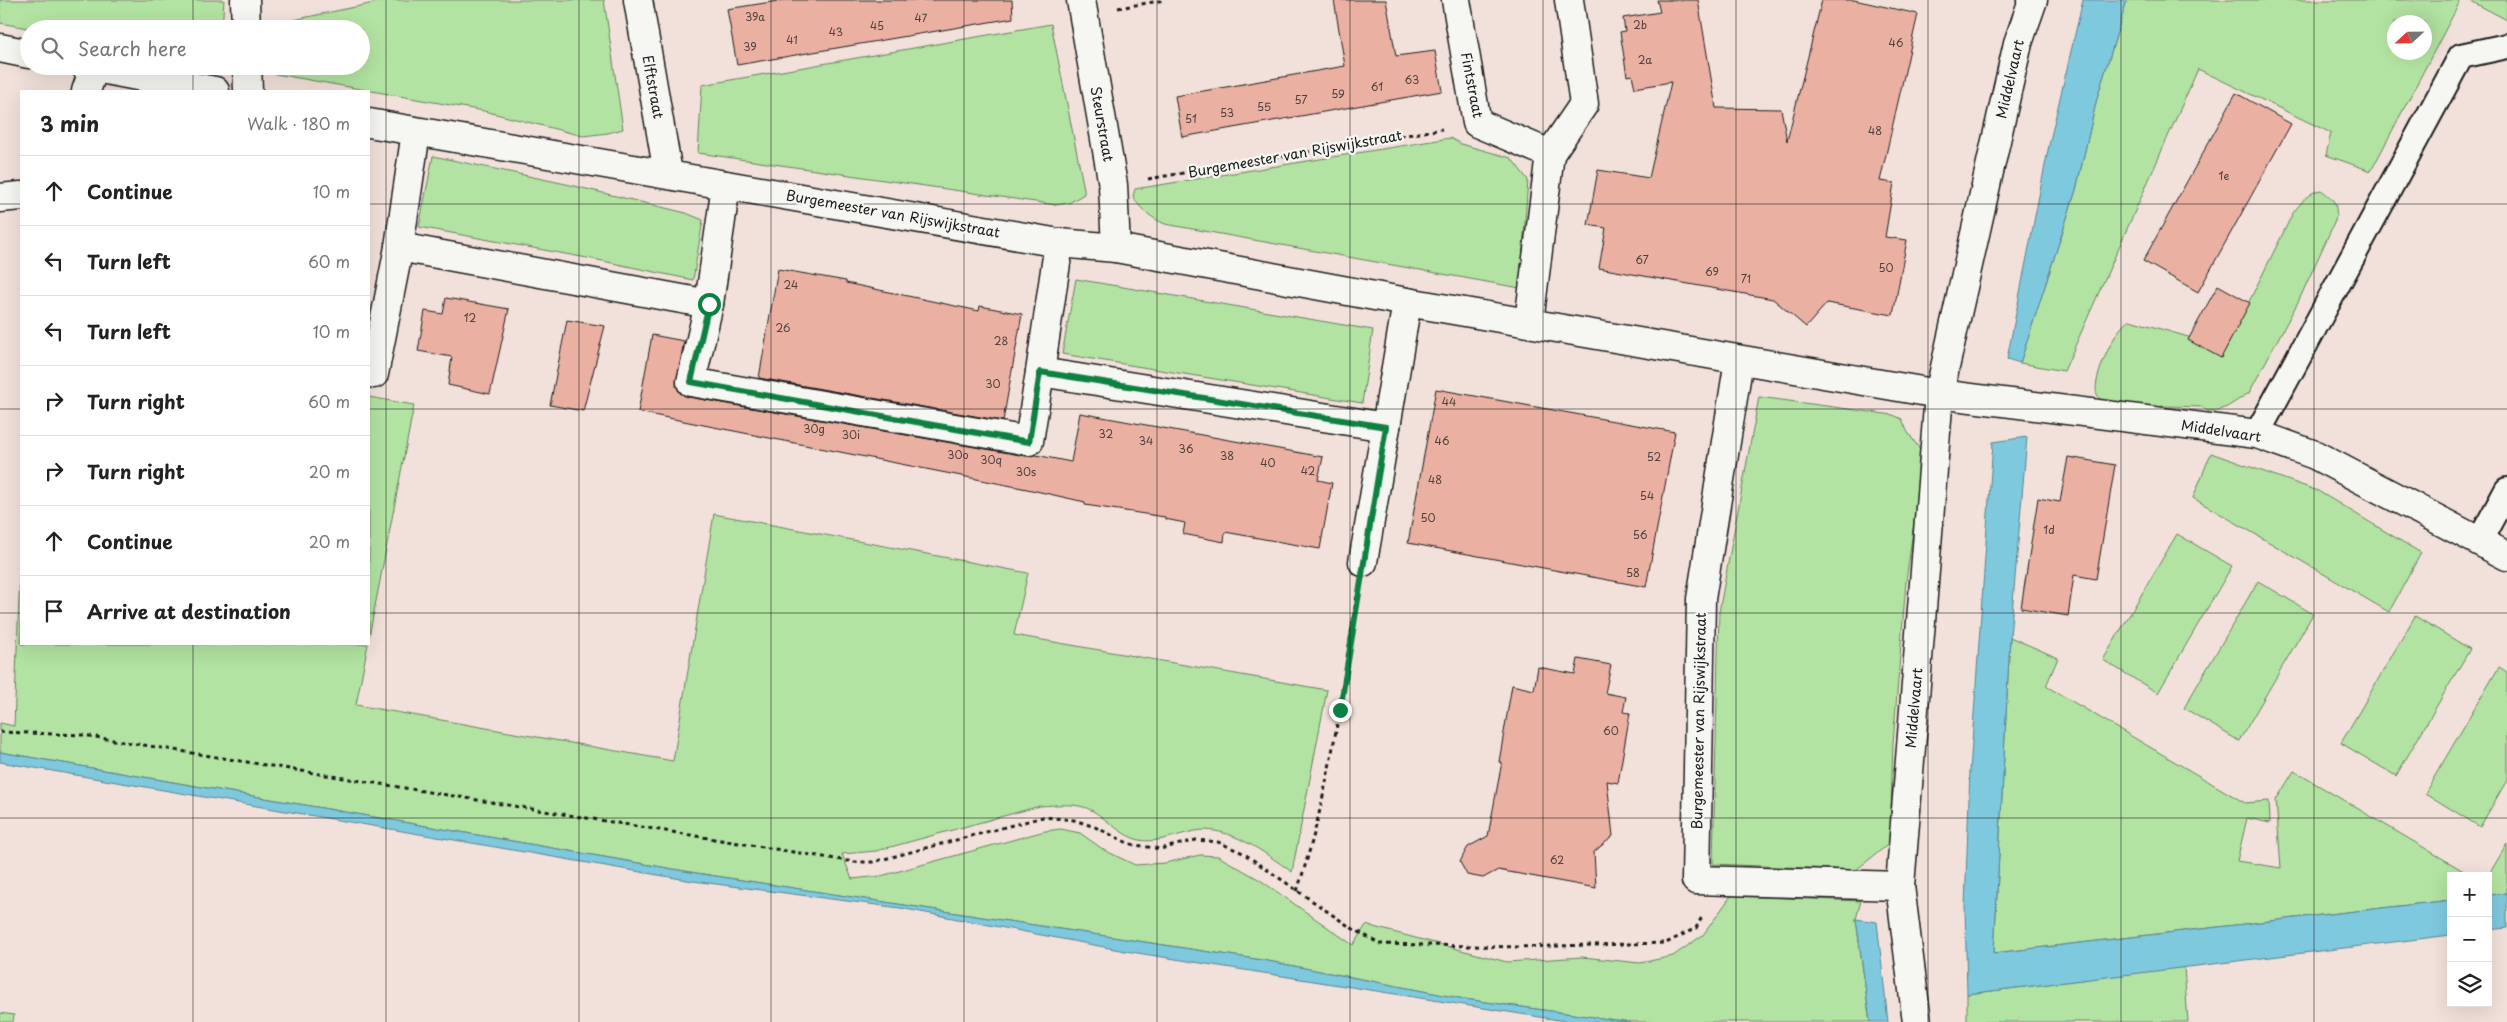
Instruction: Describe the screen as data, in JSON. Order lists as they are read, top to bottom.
{
  "streets": {
    "street": [
      "Middelvaart",
      "Fintstraat",
      "Elftstraat",
      "Steurstraat",
      "Burgemeester van Rijswijkstraat"
    ]
  },
  "crossings": [
    ["Middelvaart", "Burgemeester van Rijswijkstraat"],
    ["Fintstraat", "Burgemeester van Rijswijkstraat"],
    ["Elftstraat", "Burgemeester van Rijswijkstraat"],
    ["Steurstraat", "Burgemeester van Rijswijkstraat"]
  ],
  "house_numbers": [
    "39a",
    "47",
    "2b",
    "45",
    "43",
    "41",
    "46",
    "39",
    "2a",
    "63",
    "61",
    "59",
    "57",
    "55",
    "53",
    "51",
    "48",
    "1e",
    "67",
    "50",
    "69",
    "71",
    "24",
    "12",
    "26",
    "28",
    "30",
    "44",
    "30g",
    "32",
    "30i",
    "34",
    "46",
    "36",
    "30o",
    "38",
    "52",
    "30q",
    "40",
    "42",
    "30s",
    "48",
    "54",
    "50",
    "1d",
    "56",
    "58",
    "60",
    "62"
  ],
  "north": "left",
  "page": {
    "search": "Search here",
    "heading": ["3 min", "Walk · 180 m"],
    "list": [
      ["Continue", "10 m"],
      ["Turn left", "60 m"],
      ["Turn left", "10 m"],
      ["Turn right", "60 m"],
      ["Turn right", "20 m"],
      ["Continue", "20 m"],
      "Arrive at destination"
    ],
    "map_buttons": ["+", "−"]
  }
}
